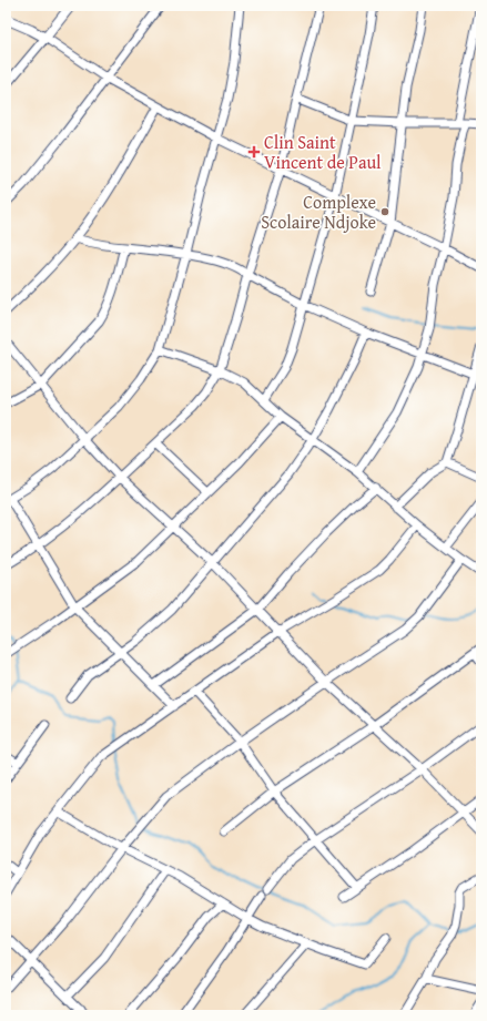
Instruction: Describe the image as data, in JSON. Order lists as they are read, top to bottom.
{
  "places": {
    "health": ["Clin Saint Vincent de Paul"],
    "other": ["Complexe Scolaire Ndjoke"]
  }
}
